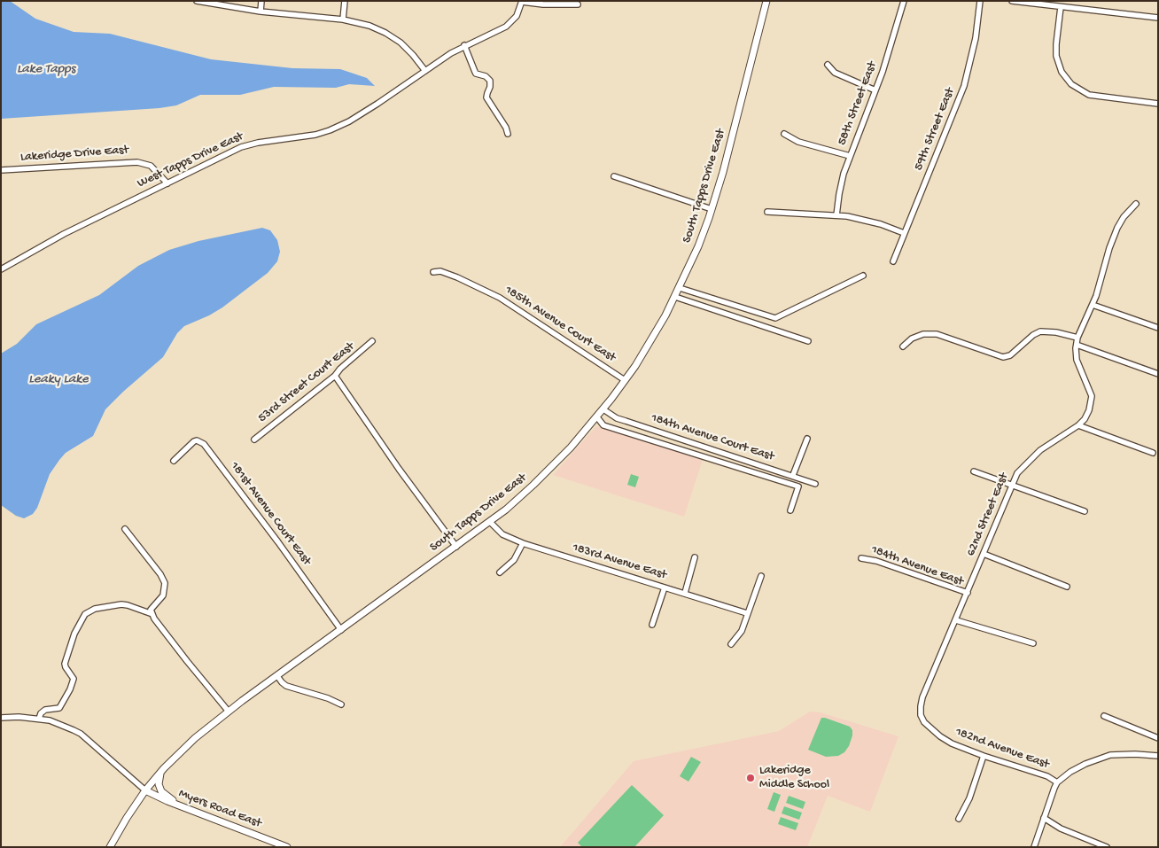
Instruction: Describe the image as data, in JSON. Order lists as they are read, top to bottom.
{
  "streets": {
    "street": [
      "58th Street East",
      "59th Street East",
      "Lakeridge Drive East",
      "West Tapps Drive East",
      "South Tapps Drive East",
      "185th Avenue Court East",
      "53rd Street Court East",
      "184th Avenue Court East",
      "181st Avenue Court East",
      "62nd Street East",
      "183rd Avenue East",
      "184th Avenue East",
      "182nd Avenue East",
      "Myers Road East"
    ]
  },
  "crossings": [
    ["Lakeridge Drive East", "West Tapps Drive East"],
    ["South Tapps Drive East", "185th Avenue Court East"],
    ["South Tapps Drive East", "184th Avenue Court East"],
    ["South Tapps Drive East", "181st Avenue Court East"],
    ["South Tapps Drive East", "183rd Avenue East"],
    ["South Tapps Drive East", "Myers Road East"],
    ["62nd Street East", "184th Avenue East"],
    ["62nd Street East", "182nd Avenue East"]
  ],
  "water": ["Lake Tapps", "Leaky Lake"],
  "places": ["Lakeridge Middle School"]
}
